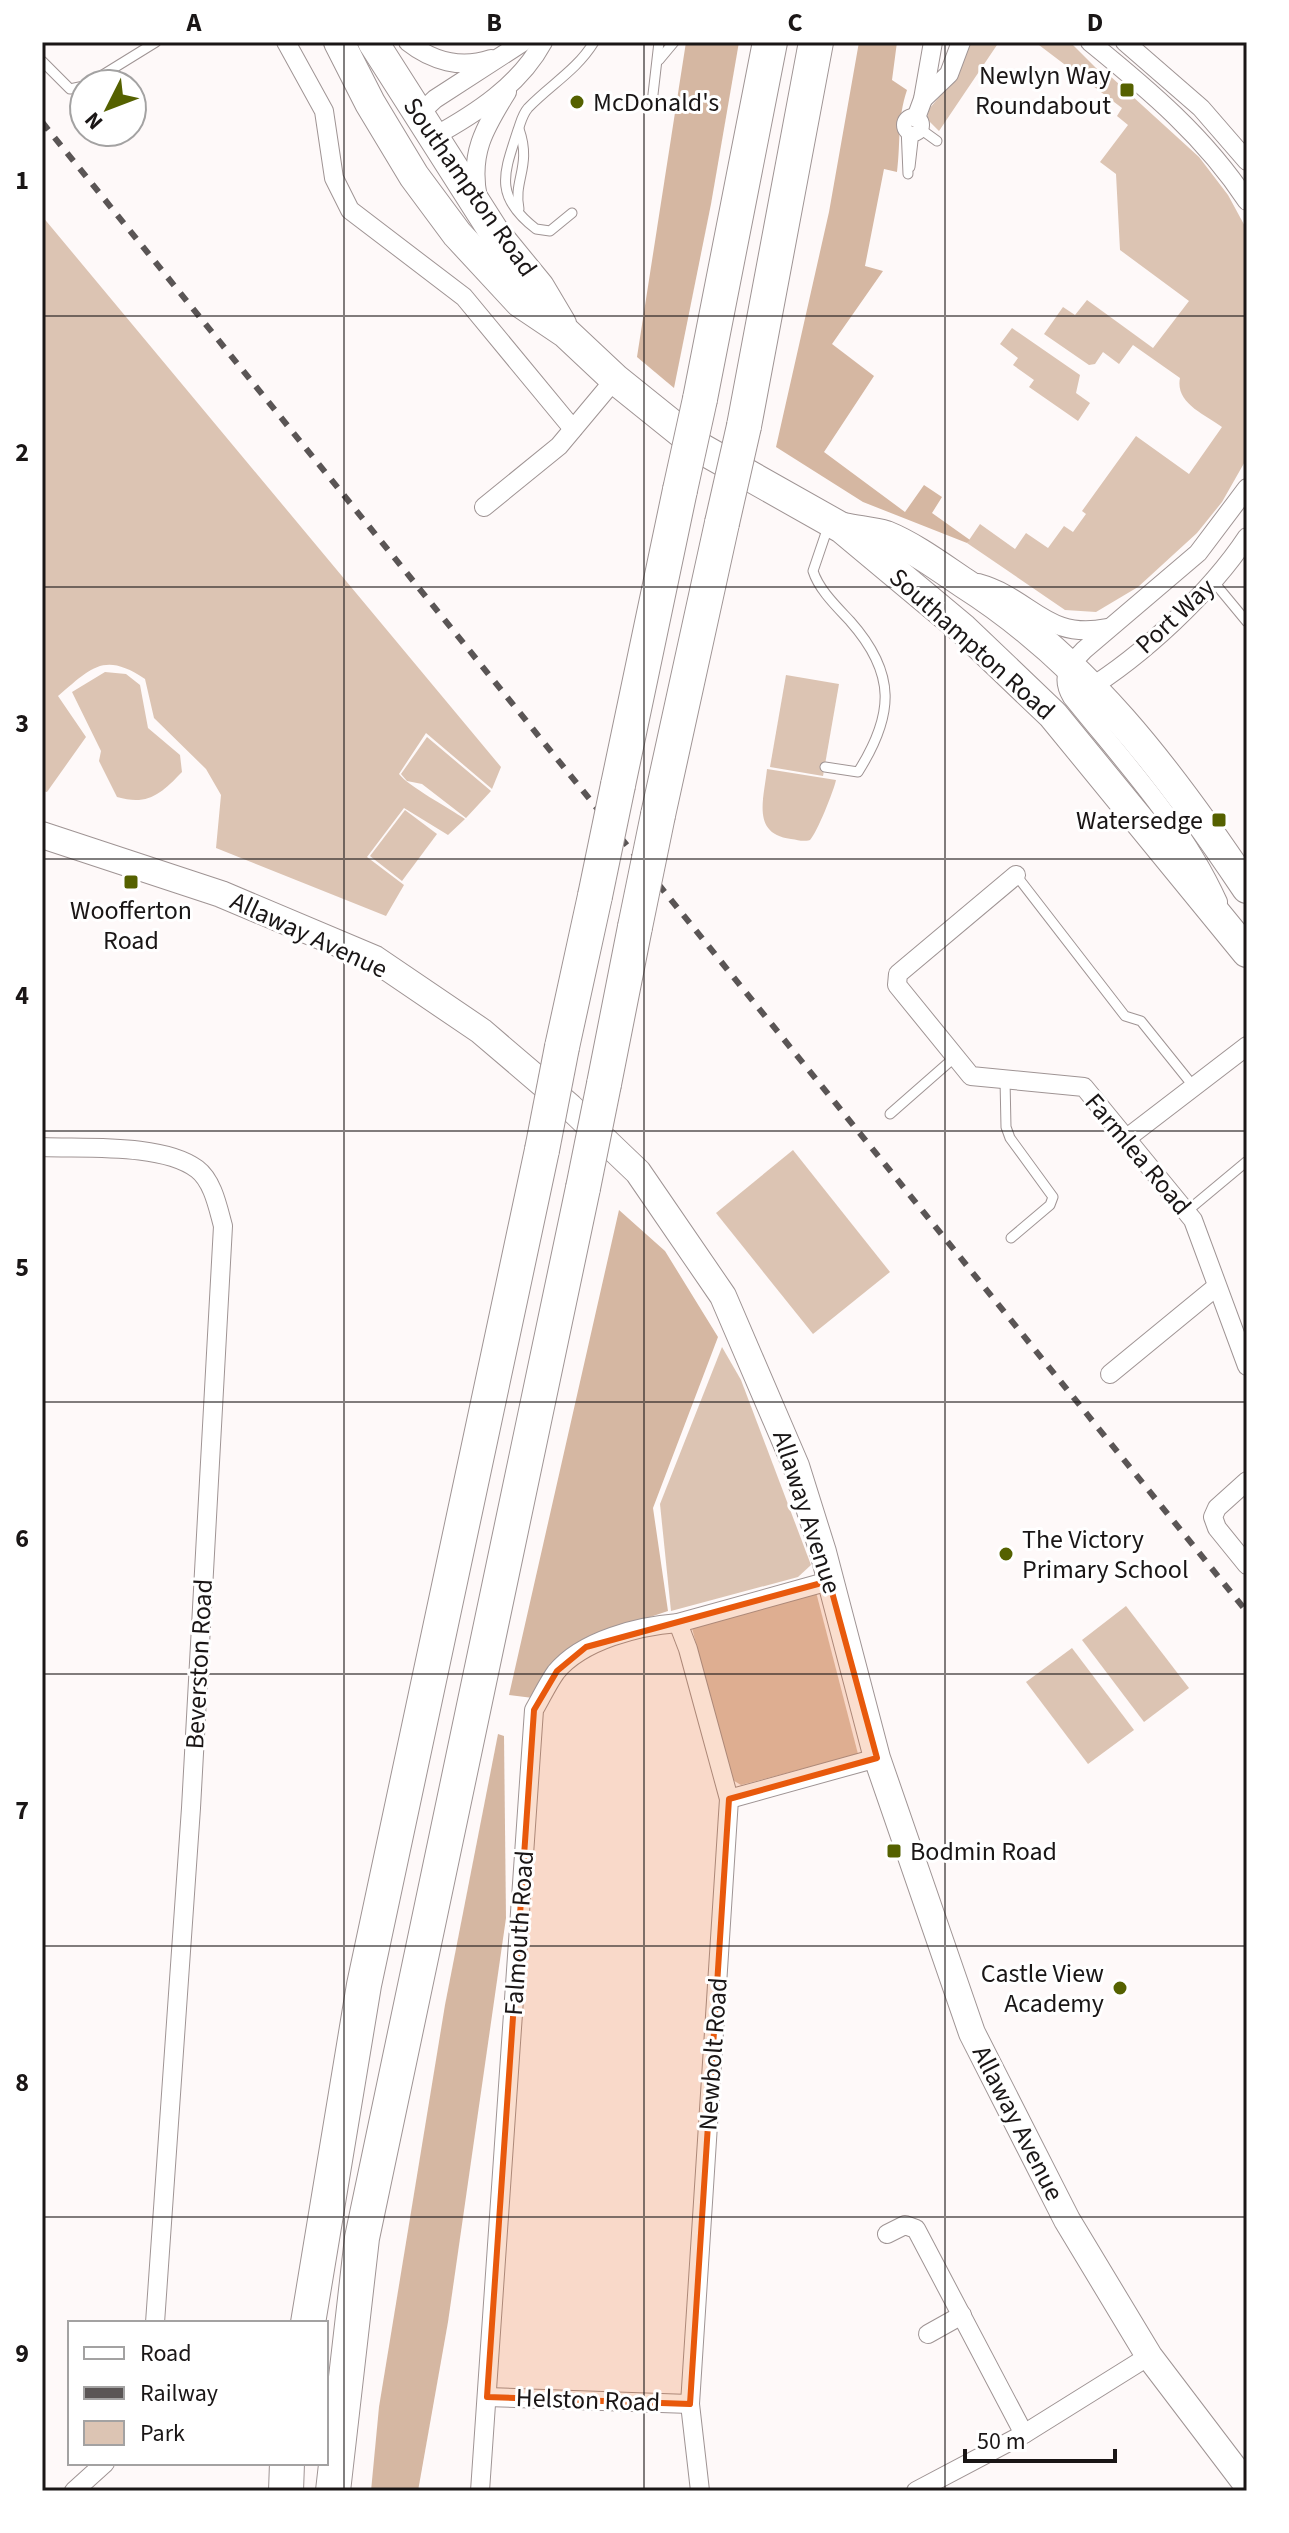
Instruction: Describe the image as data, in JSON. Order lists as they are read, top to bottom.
{
  "streets": {
    "main road": ["Southampton Road"],
    "street": [
      "Port Way",
      "Allaway Avenue",
      "Farmlea Road",
      "Beverston Road",
      "Falmouth Road",
      "Newbolt Road",
      "Helston Road"
    ]
  },
  "crossings": [
    ["Southampton Road", "Port Way"],
    ["Allaway Avenue", "Falmouth Road"],
    ["Falmouth Road", "Newbolt Road"],
    ["Falmouth Road", "Helston Road"],
    ["Newbolt Road", "Helston Road"]
  ],
  "places": {
    "transit": [
      "Newlyn Way Roundabout",
      "Watersedge",
      "Woofferton Road",
      "Bodmin Road"
    ],
    "other": ["McDonald's", "The Victory Primary School", "Castle View Academy"]
  },
  "legend": ["Road", "Railway", "Park"],
  "scale_bar": "50 m",
  "north": "bottom left",
  "grid": {
    "columns": [
      "A",
      "B",
      "C",
      "D"
    ],
    "rows": [
      "1",
      "2",
      "3",
      "4",
      "5",
      "6",
      "7",
      "8",
      "9"
    ]
  }
}
